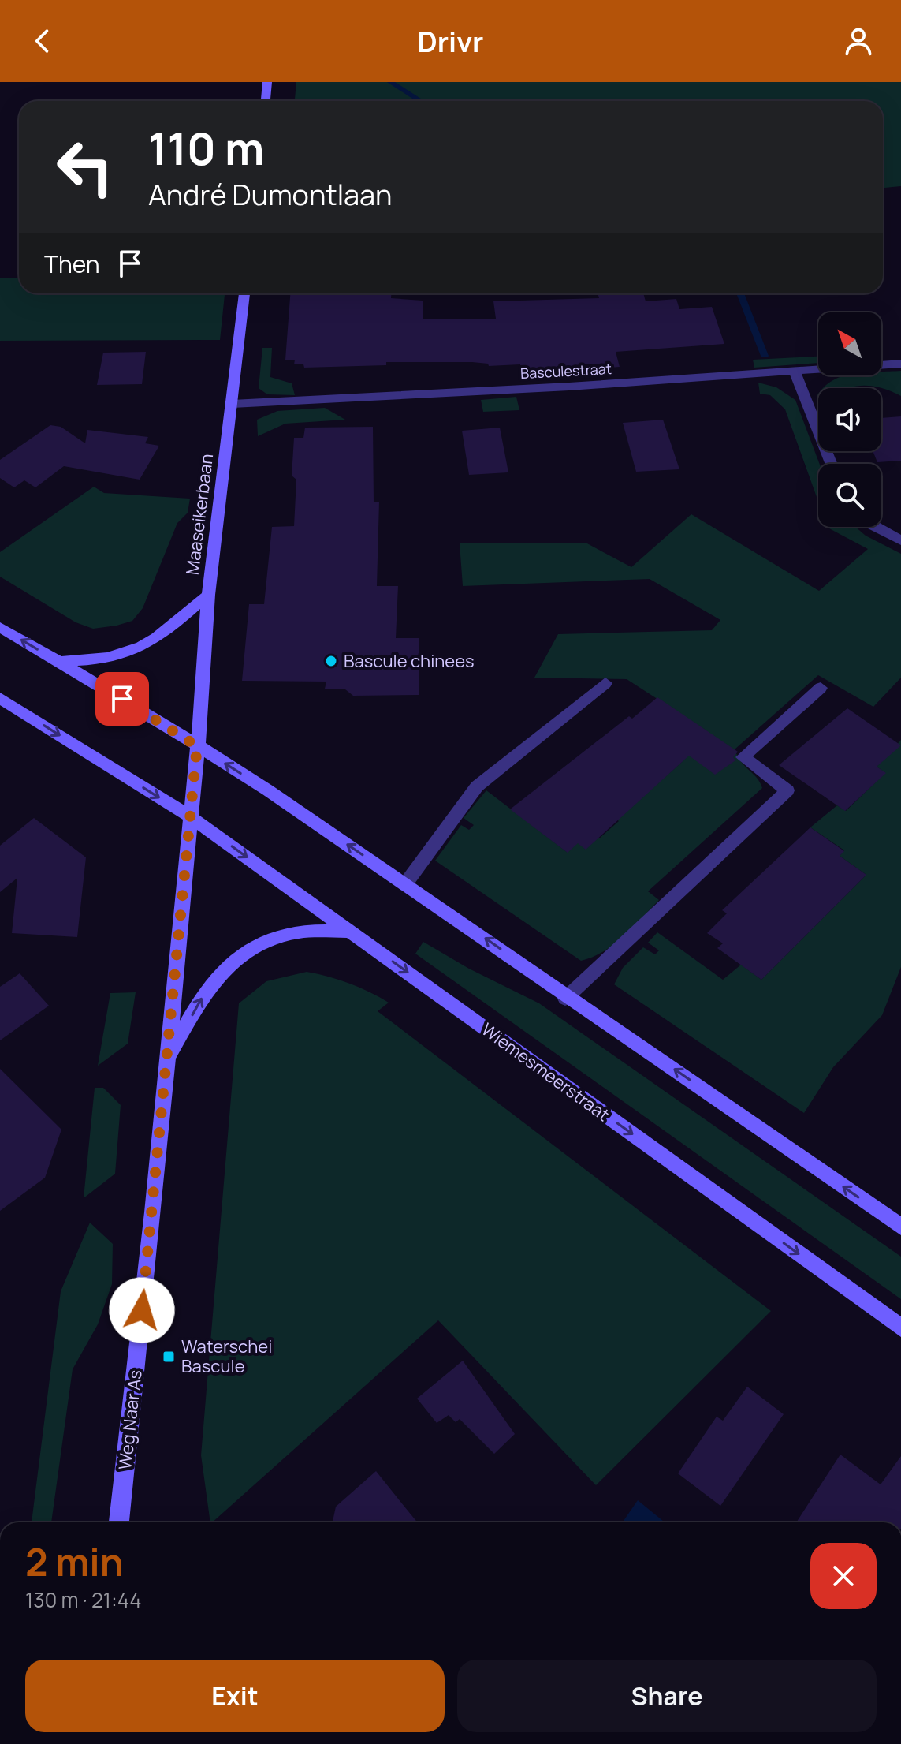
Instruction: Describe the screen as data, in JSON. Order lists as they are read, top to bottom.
{
  "streets": {
    "main road": ["Maaseikerbaan", "Wiemesmeerstraat", "Weg Naar As"],
    "street": ["Basculestraat"]
  },
  "crossings": [
    ["Basculestraat", "Maaseikerbaan"],
    ["Maaseikerbaan", "Weg Naar As"],
    ["Wiemesmeerstraat", "Weg Naar As"]
  ],
  "places": {
    "other": ["Bascule chinees"],
    "transit": ["Waterschei Bascule"]
  },
  "north": "top left",
  "page": {
    "header": "Drivr",
    "turn": ["110 m", "André Dumontlaan"],
    "then": "Then",
    "heading": ["2 min", "130 m · 21:44"],
    "buttons": ["Exit", "Share"]
  }
}
